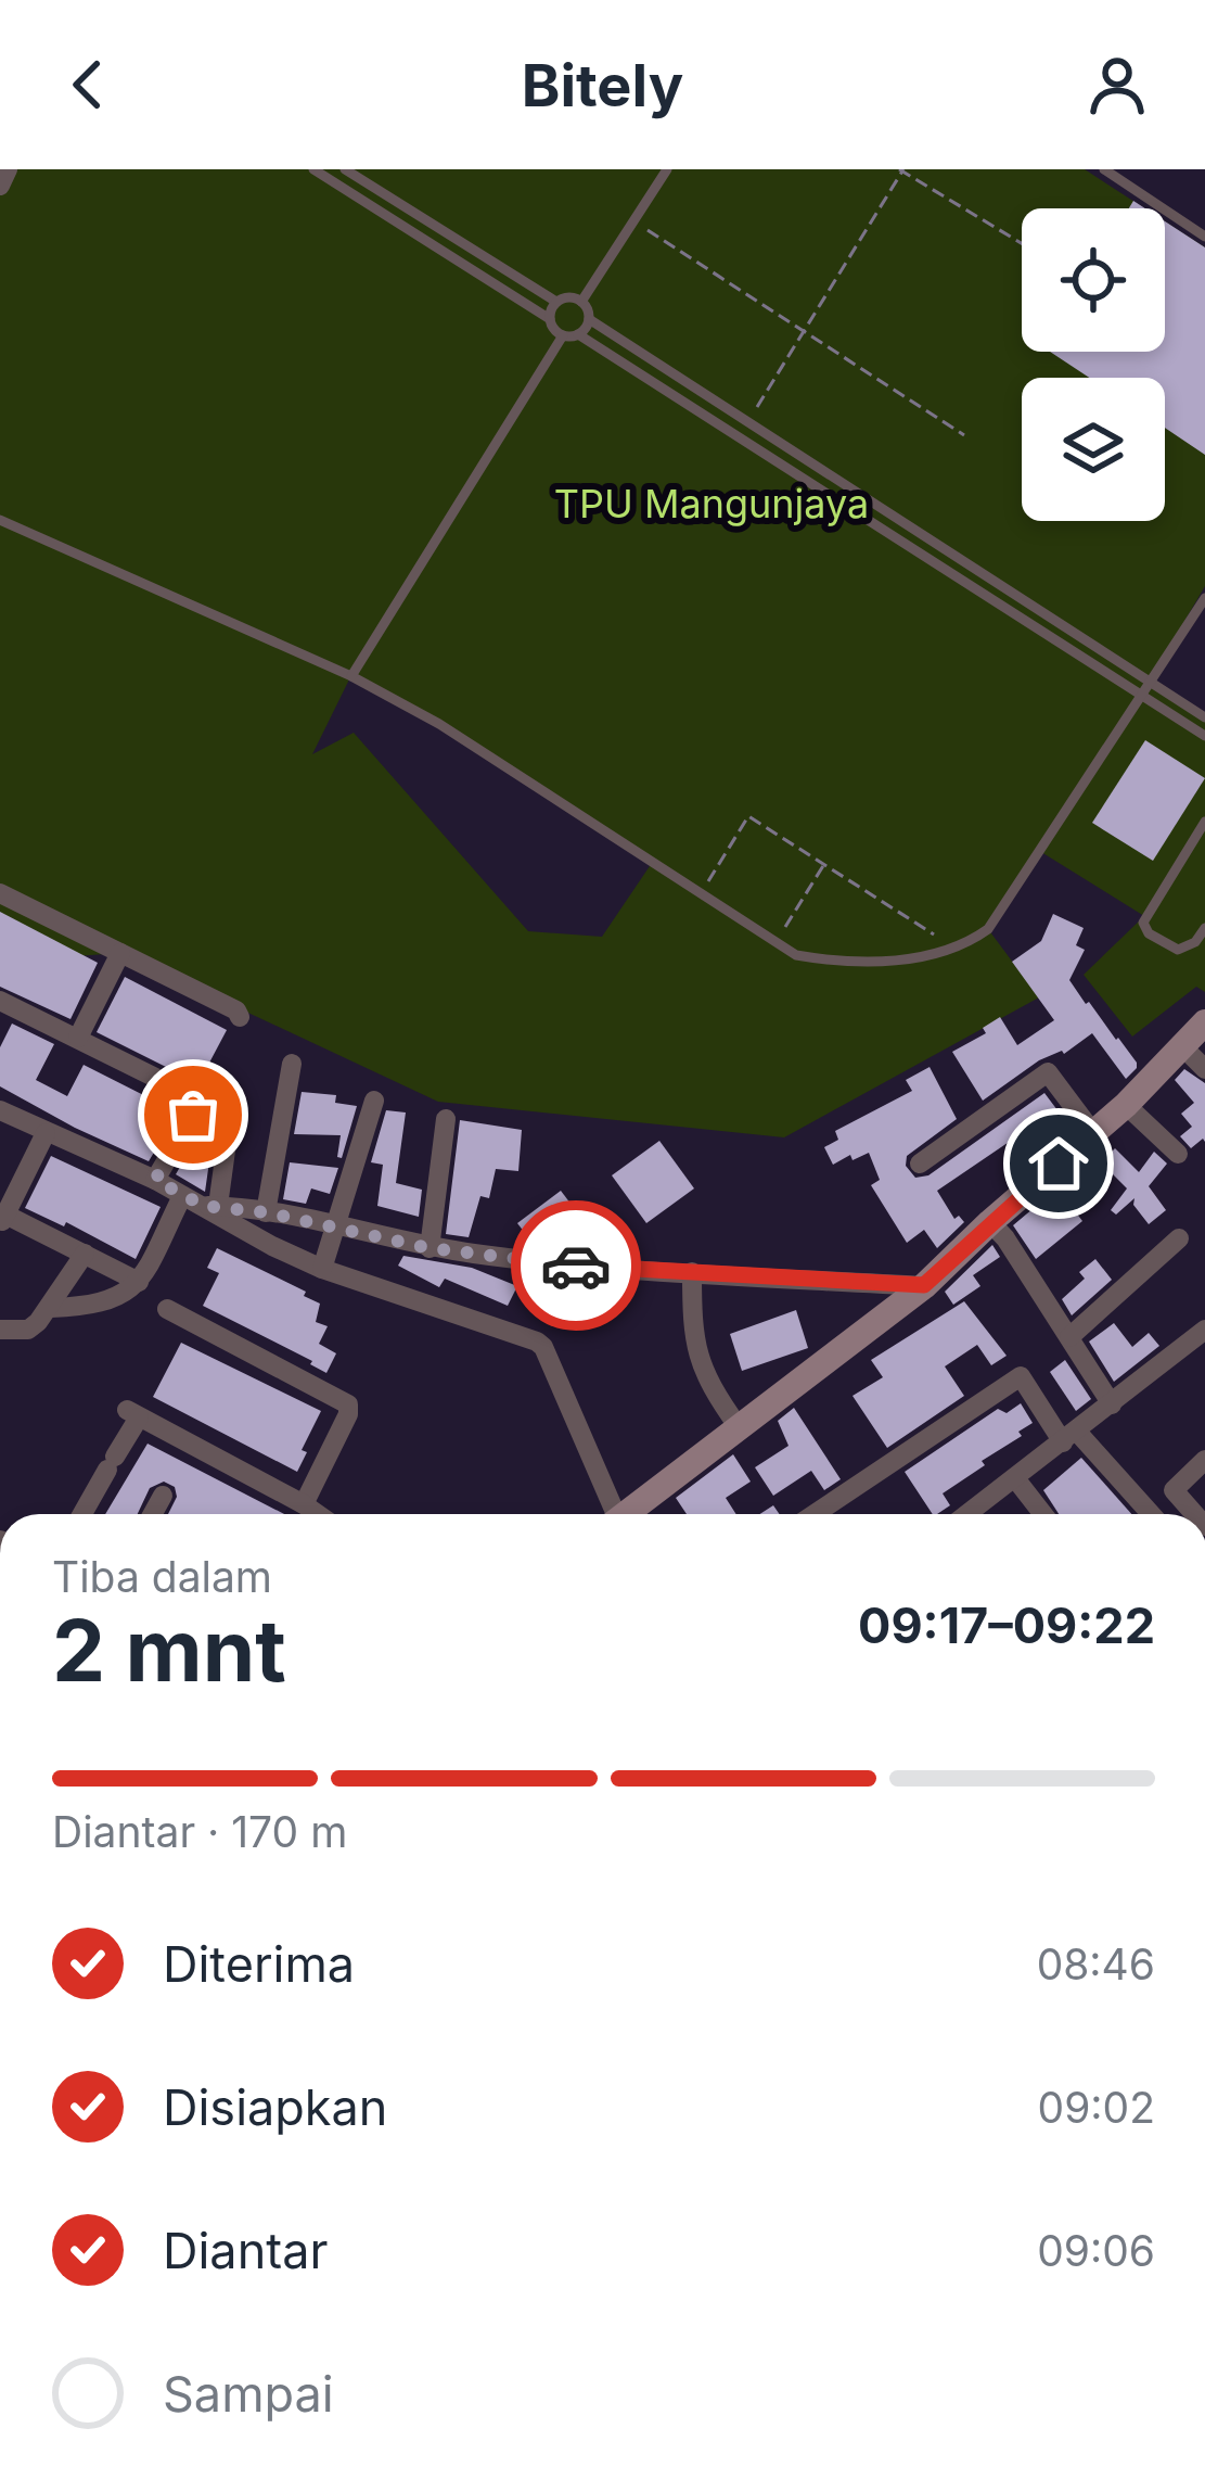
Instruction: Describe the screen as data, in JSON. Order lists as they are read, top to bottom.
{
  "parks": ["TPU Mangunjaya"],
  "page": {
    "header": "Bitely",
    "heading": ["2 mnt", "Tiba dalam", "09:17–09:22"],
    "bar": "Diantar · 170 m",
    "list": [
      ["Diterima", "08:46"],
      ["Disiapkan", "09:02"],
      ["Diantar", "09:06"],
      "Sampai"
    ]
  }
}
